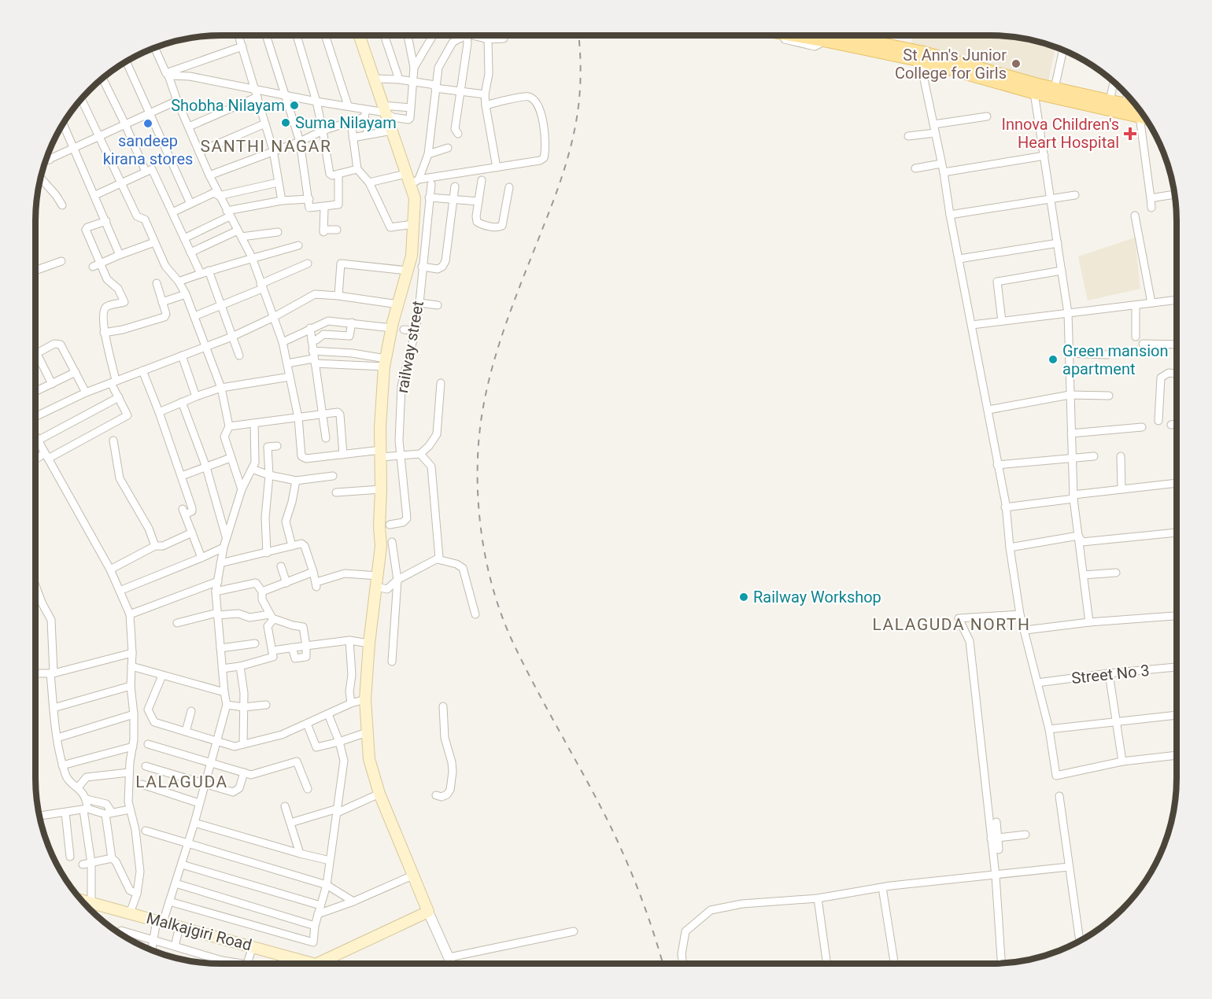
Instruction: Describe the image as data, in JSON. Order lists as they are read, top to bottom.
{
  "streets": {
    "main road": ["Malkajgiri Road"],
    "street": ["railway street", "Street No 3"]
  },
  "districts": ["SANTHI NAGAR", "LALAGUDA NORTH", "LALAGUDA"],
  "places": {
    "other": [
      "St Ann's Junior College for Girls",
      "Shobha Nilayam",
      "Suma Nilayam",
      "sandeep kirana stores",
      "Green mansion apartment",
      "Railway Workshop"
    ],
    "health": ["Innova Children's Heart Hospital"]
  }
}
